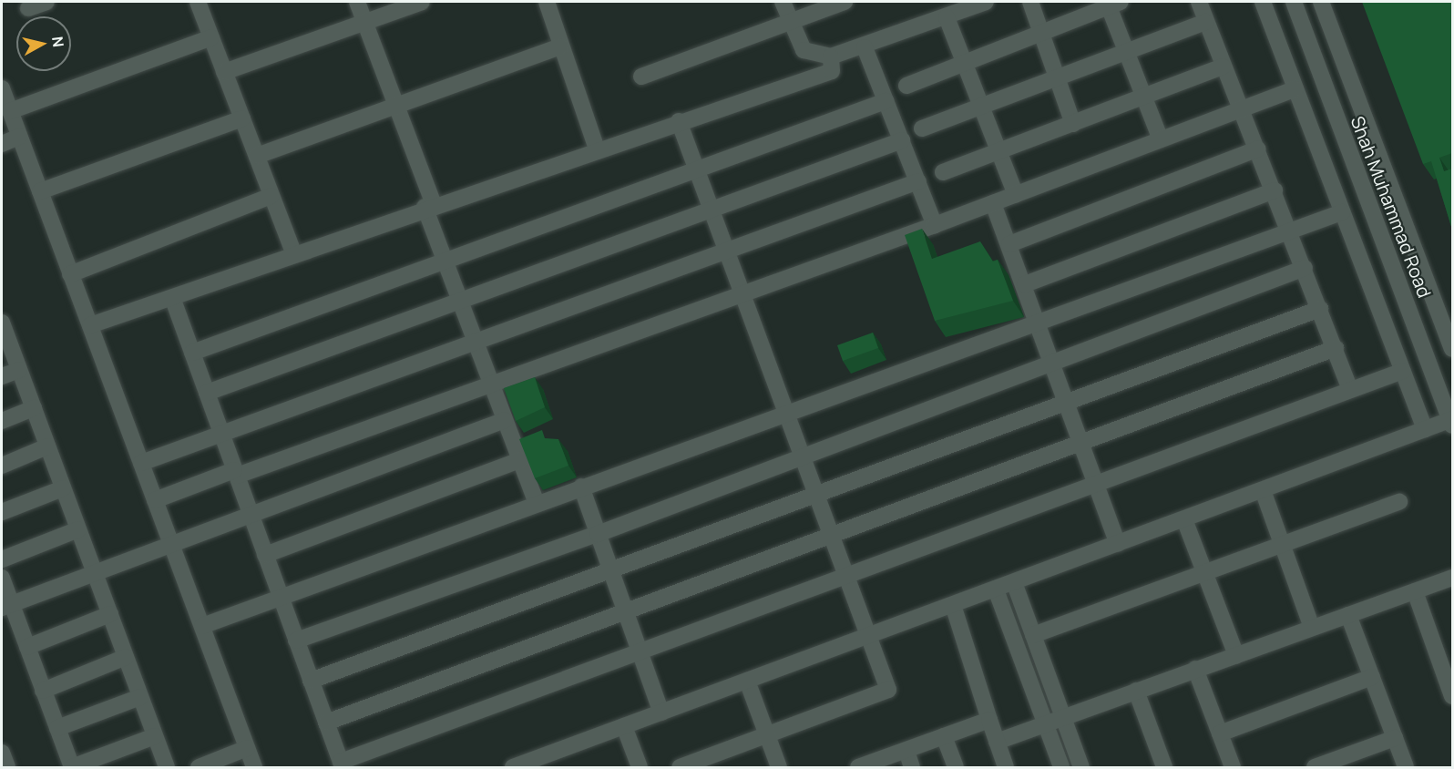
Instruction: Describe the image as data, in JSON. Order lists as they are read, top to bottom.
{
  "streets": {
    "street": ["Shah Muhammad Road"]
  },
  "north": "right"
}
